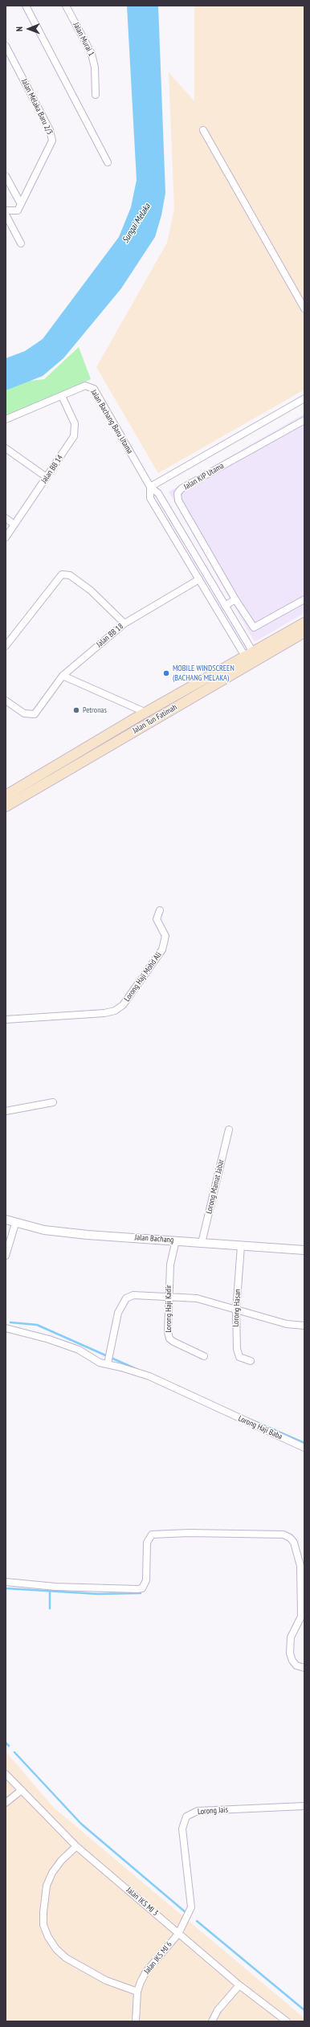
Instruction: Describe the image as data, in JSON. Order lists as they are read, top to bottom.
{
  "streets": {
    "main road": ["Jalan Tun Fatimah"],
    "street": [
      "Jalan Murai 1",
      "Jalan Melaka Baru 2/3",
      "Jalan Bachang Baru Utama",
      "Jalan BB 14",
      "Jalan KIP Utama",
      "Jalan BB 18",
      "Lorong Haji Mohd Ali",
      "Lorong Mamat Jabar",
      "Jalan Bachang",
      "Lorong Hasan",
      "Lorong Haji Kadir",
      "Lorong Haji Baba",
      "Lorong Jais",
      "Jalan IKS MJ 3",
      "Jalan IKS MJ 6"
    ]
  },
  "crossings": [
    ["Jalan Bachang Baru Utama", "Jalan BB 14"],
    ["Lorong Mamat Jabar", "Jalan Bachang"],
    ["Jalan Bachang", "Lorong Hasan"],
    ["Jalan Bachang", "Lorong Haji Kadir"],
    ["Lorong Jais", "Jalan IKS MJ 3"],
    ["Lorong Jais", "Jalan IKS MJ 6"],
    ["Jalan IKS MJ 3", "Jalan IKS MJ 6"]
  ],
  "water": ["Sungai Melaka"],
  "places": ["MOBILE WINDSCREEN (BACHANG MELAKA)", "Petronas"],
  "north": "left"
}
